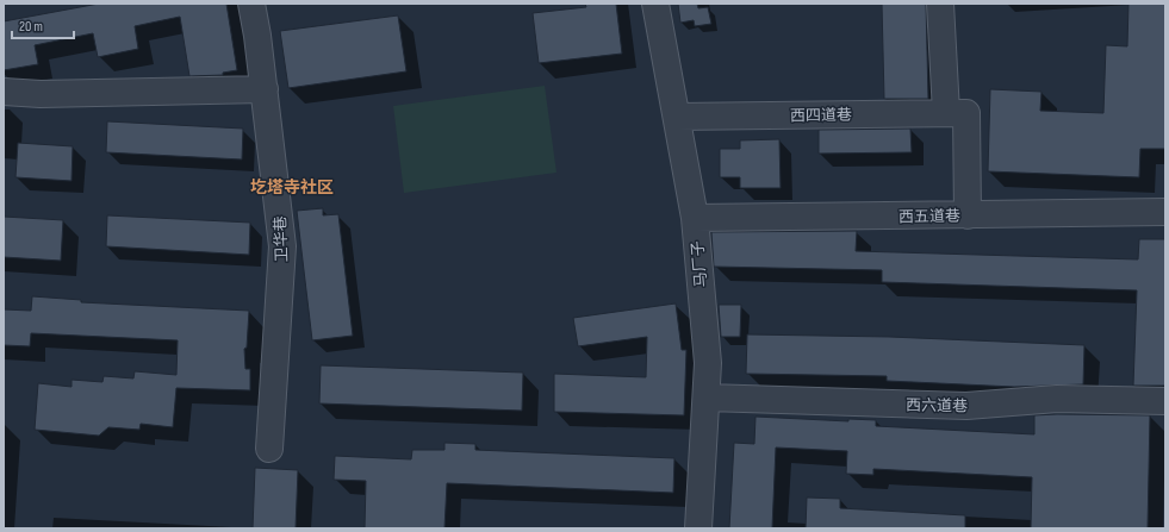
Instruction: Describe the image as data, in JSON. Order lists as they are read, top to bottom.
{
  "streets": {
    "street": [
      "西四道巷",
      "西五道巷",
      "卫华巷",
      "马厂子",
      "西六道巷"
    ]
  },
  "crossings": [
    ["西四道巷", "马厂子"],
    ["西五道巷", "马厂子"],
    ["马厂子", "西六道巷"]
  ],
  "districts": ["圪塔寺社区"],
  "scale_bar": "20 m"
}
